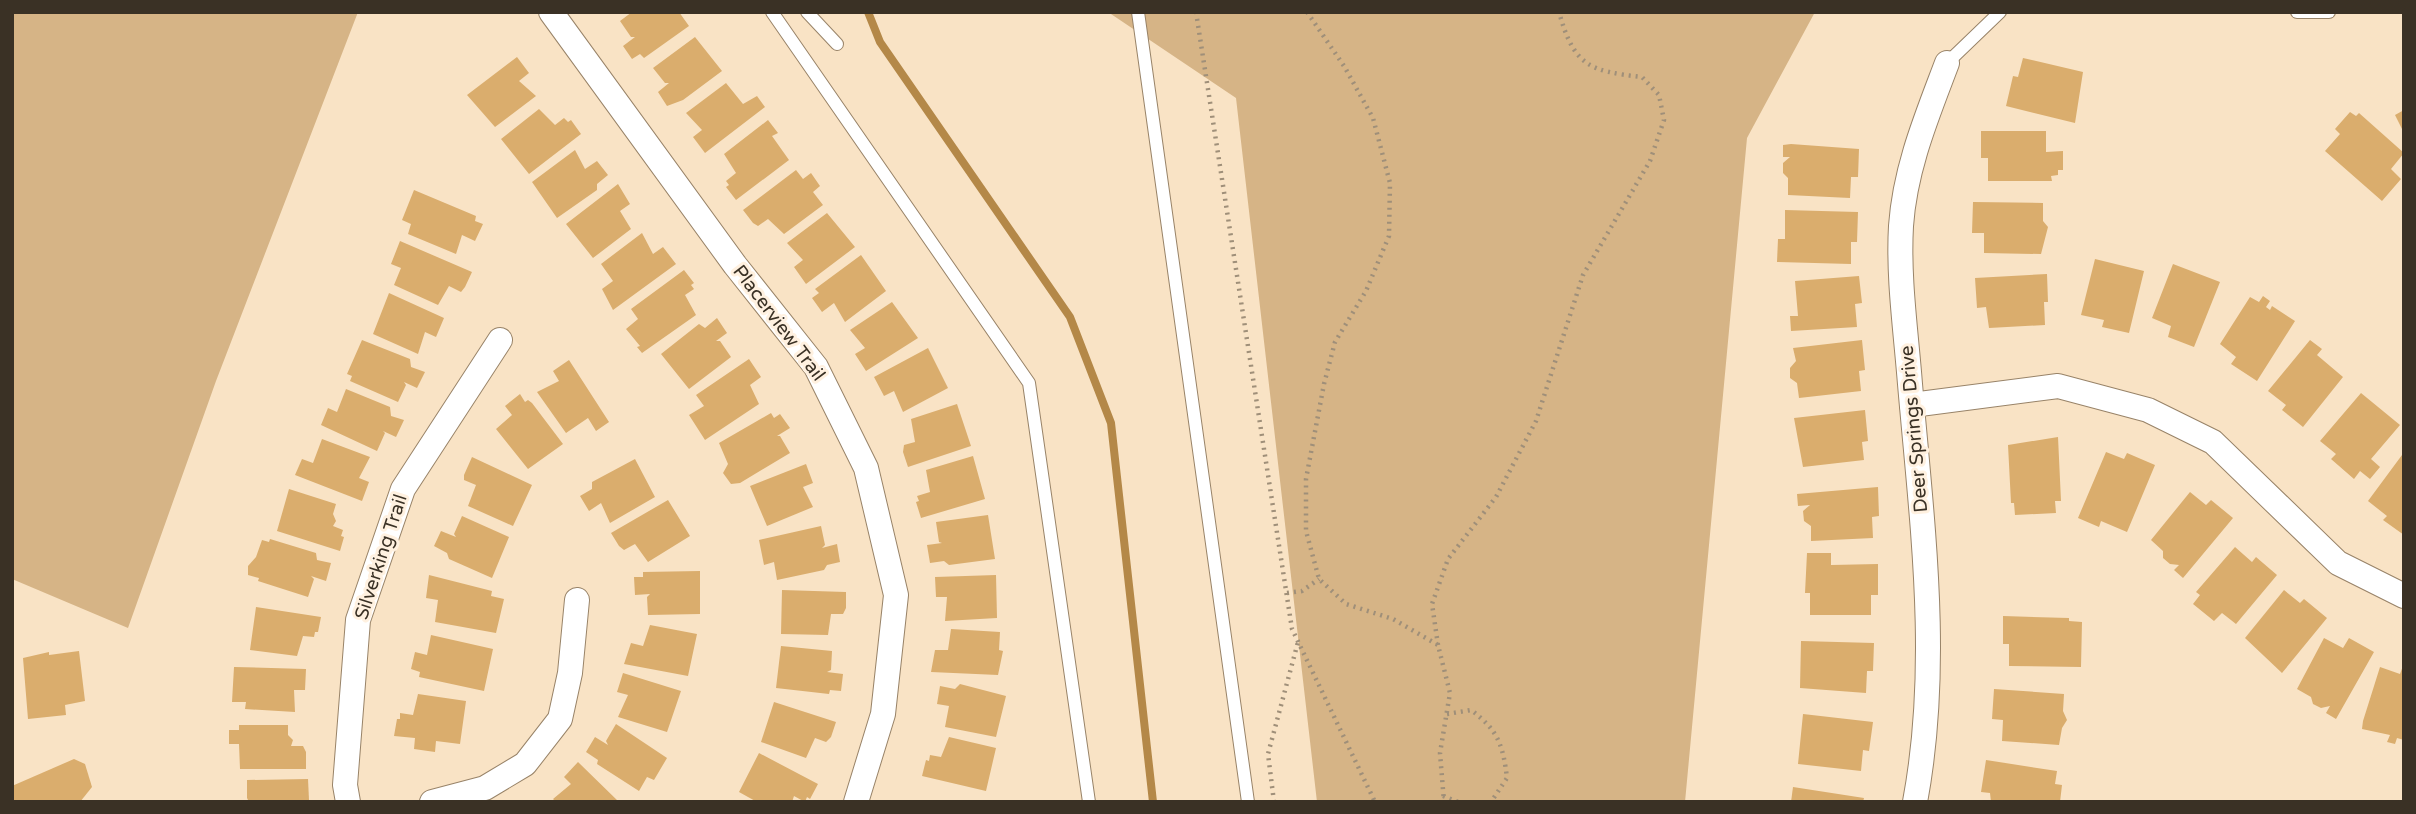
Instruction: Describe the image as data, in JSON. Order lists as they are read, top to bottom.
{
  "streets": {
    "street": ["Placerview Trail", "Deer Springs Drive", "Silverking Trail"]
  }
}
